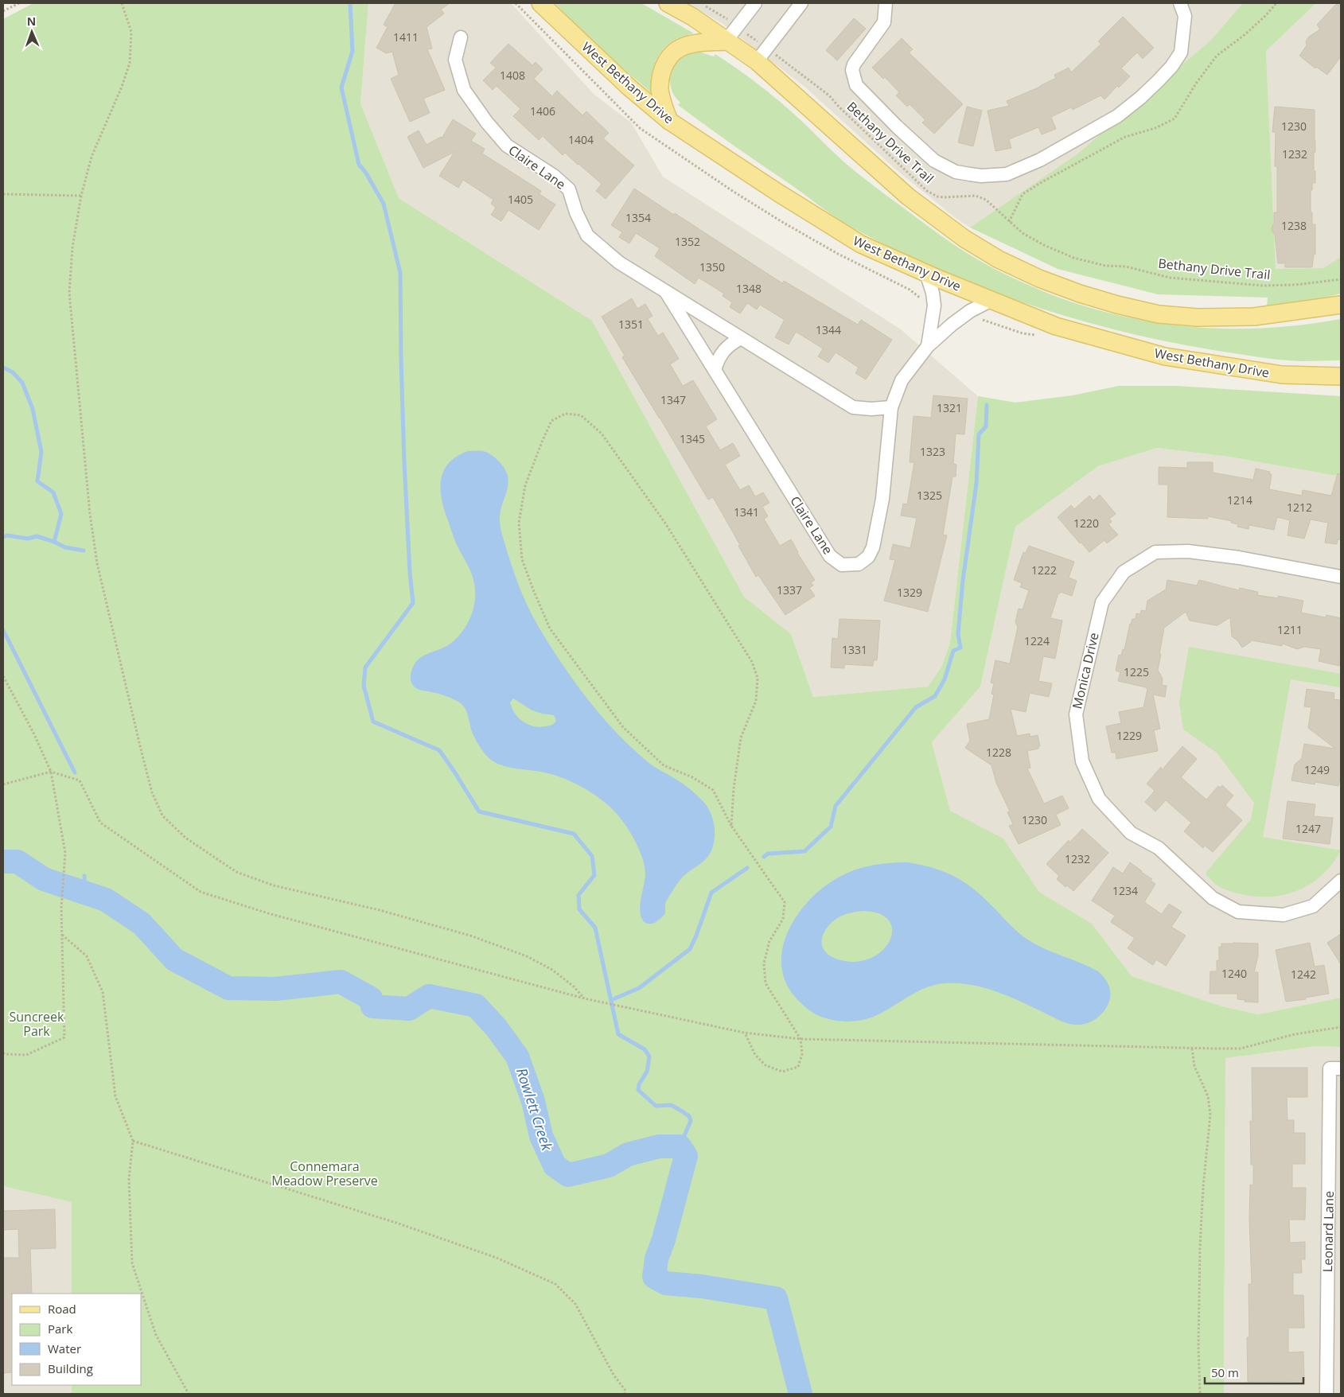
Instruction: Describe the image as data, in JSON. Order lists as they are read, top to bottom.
{
  "streets": {
    "main road": ["West Bethany Drive"],
    "street": ["Claire Lane", "Monica Drive", "Leonard Lane"],
    "path": ["Bethany Drive Trail"]
  },
  "crossings": [
    ["West Bethany Drive", "Claire Lane"]
  ],
  "water": ["Rowlett Creek"],
  "parks": ["Suncreek Park", "Connemara Meadow Preserve"],
  "house_numbers": [
    "1411",
    "1408",
    "1406",
    "1230",
    "1404",
    "1232",
    "1405",
    "1354",
    "1238",
    "1352",
    "1350",
    "1348",
    "1351",
    "1344",
    "1347",
    "1321",
    "1345",
    "1323",
    "1325",
    "1214",
    "1212",
    "1341",
    "1220",
    "1222",
    "1337",
    "1329",
    "1211",
    "1224",
    "1331",
    "1225",
    "1229",
    "1228",
    "1249",
    "1230",
    "1247",
    "1232",
    "1234",
    "1240",
    "1242"
  ],
  "legend": [
    "Road",
    "Park",
    "Water",
    "Building"
  ],
  "scale_bar": "50 m",
  "north": "top"
}
